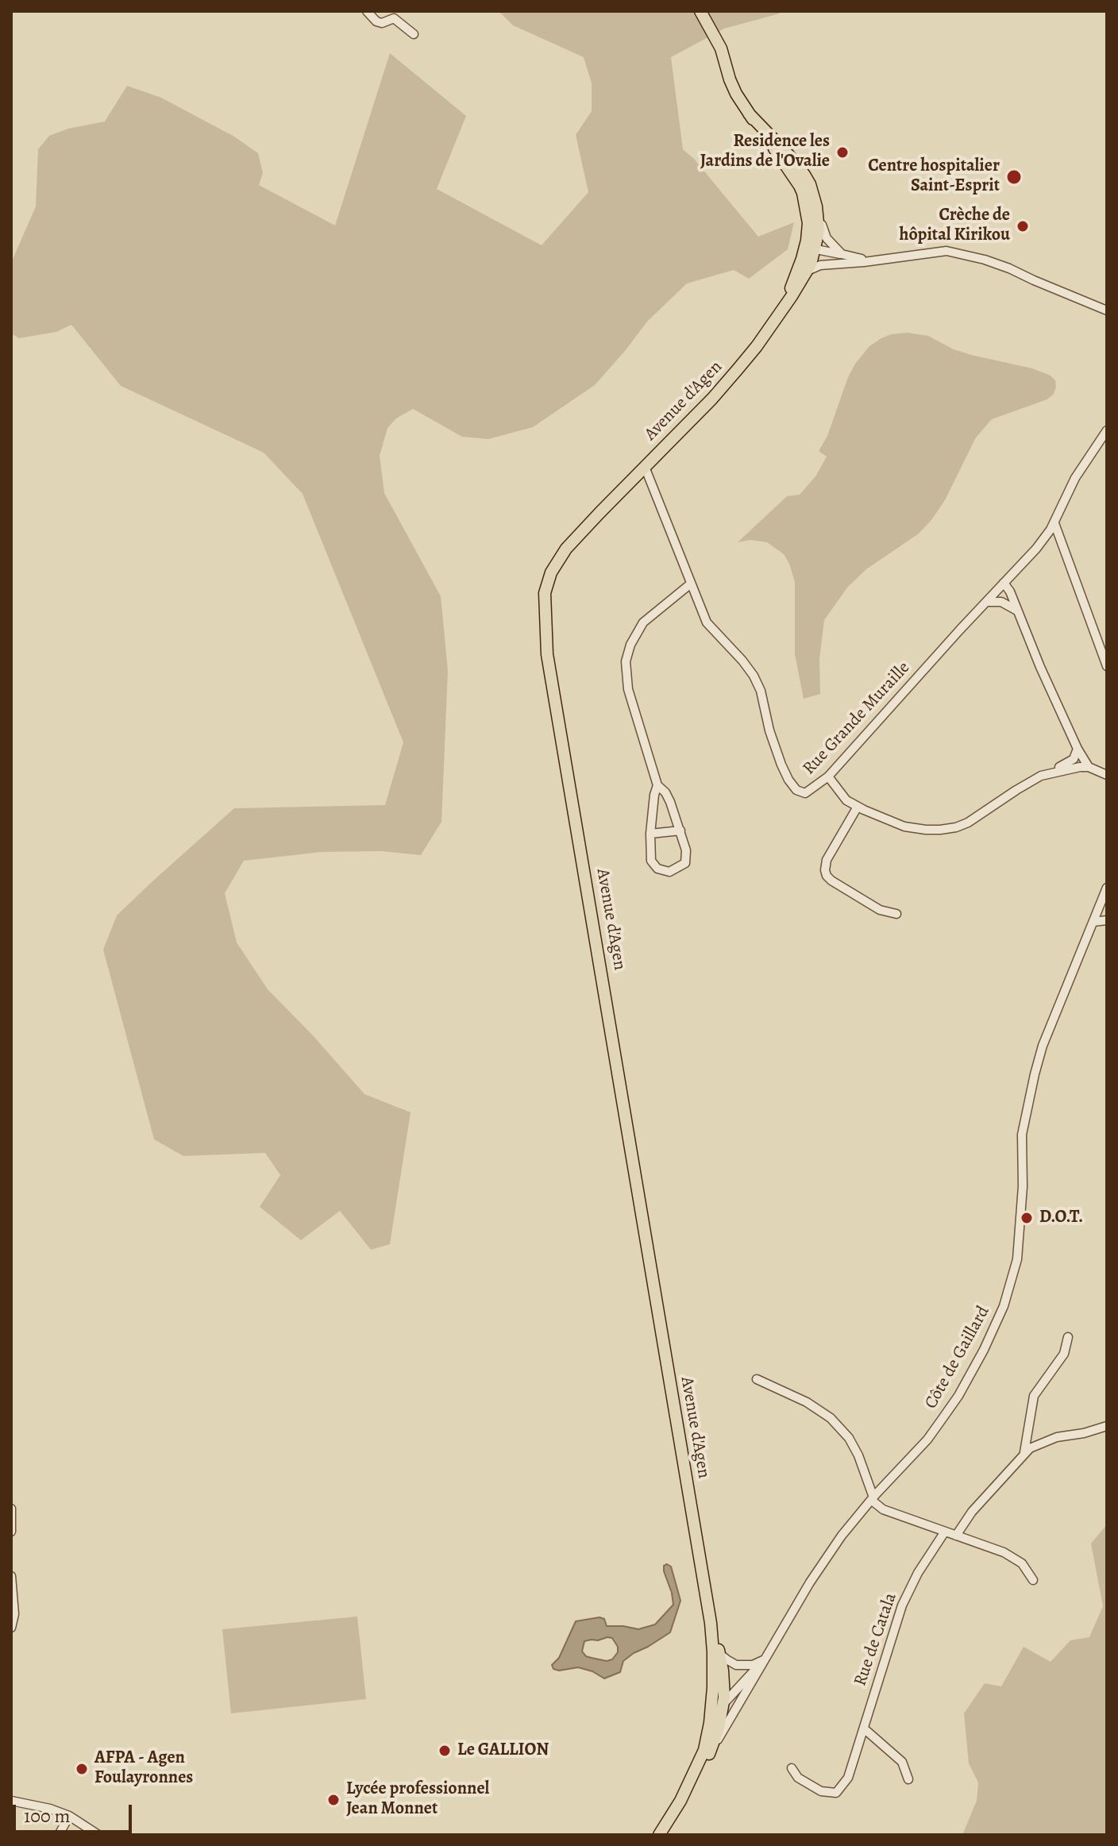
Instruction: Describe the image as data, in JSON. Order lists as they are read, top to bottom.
{
  "streets": {
    "main road": ["Avenue d'Agen"],
    "street": ["Rue Grande Muraille", "Côte de Gaillard", "Rue de Catala"]
  },
  "crossings": [
    ["Avenue d'Agen", "Rue Grande Muraille"]
  ],
  "places": [
    "Residence les Jardins de l'Ovalie",
    "Centre hospitalier Saint-Esprit",
    "Crèche de hôpital Kirikou",
    "D.O.T.",
    "Le GALLION",
    "AFPA - Agen Foulayronnes",
    "Lycée professionnel Jean Monnet"
  ],
  "scale_bar": "100 m"
}
